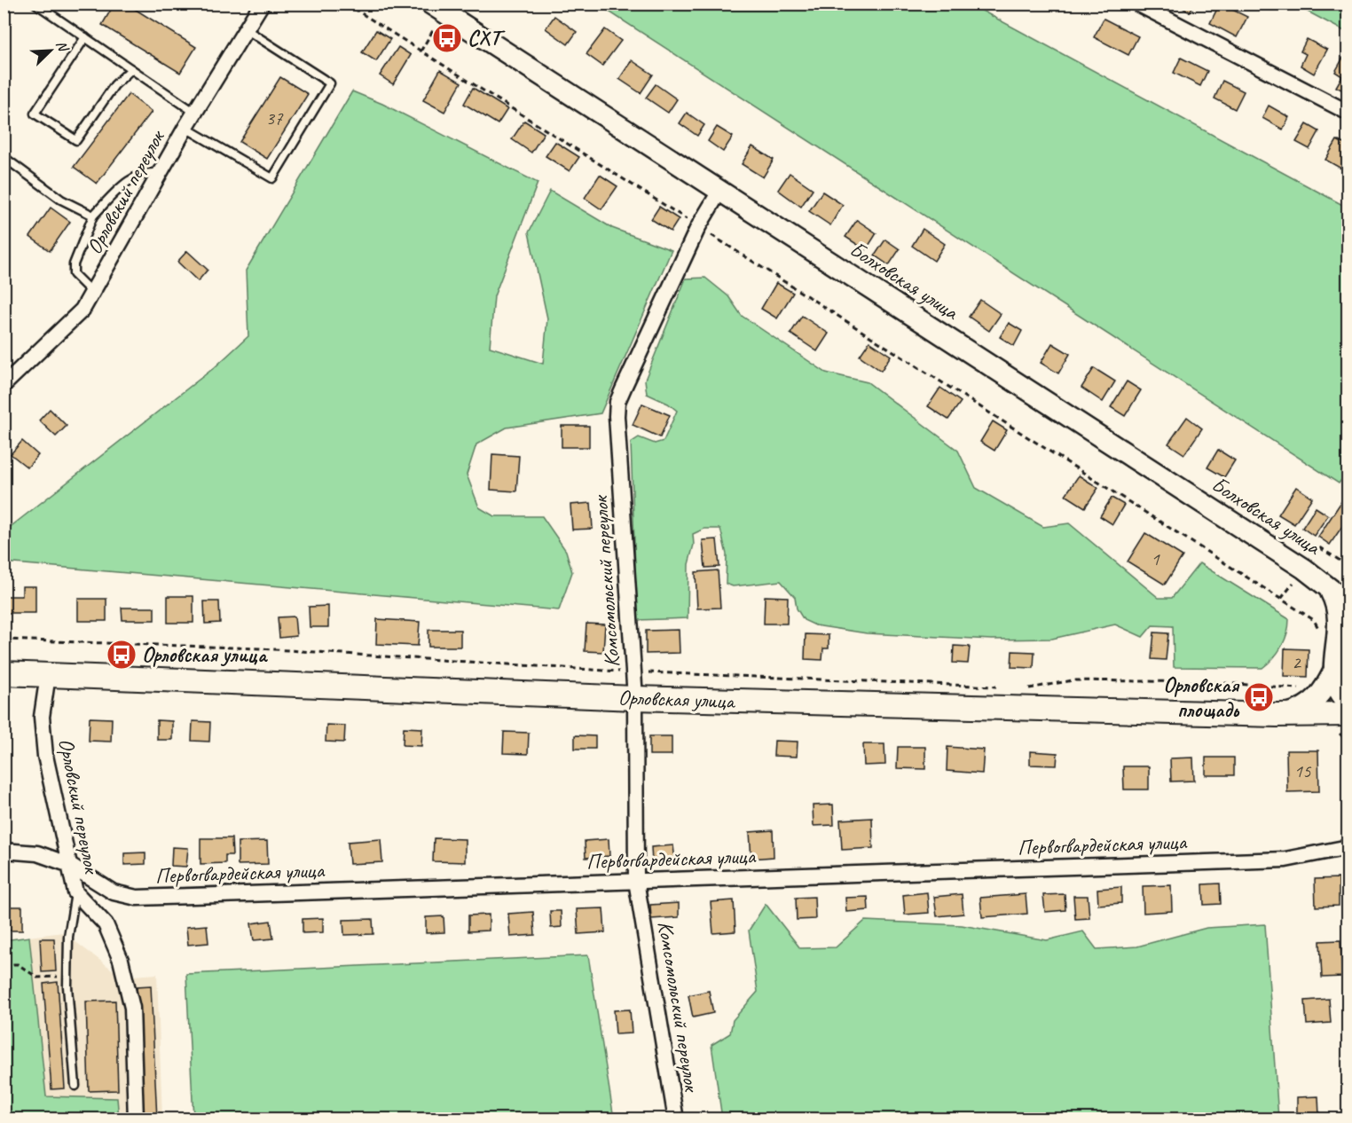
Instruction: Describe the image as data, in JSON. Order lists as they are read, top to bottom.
{
  "streets": {
    "main road": ["Болховская улица", "Орловская улица"],
    "street": ["Орловский переулок", "Комсомольский переулок", "Первогвардейская улица"]
  },
  "crossings": [
    ["Орловский переулок", "Орловская улица"],
    ["Орловский переулок", "Первогвардейская улица"],
    ["Болховская улица", "Комсомольский переулок"],
    ["Комсомольский переулок", "Орловская улица"],
    ["Комсомольский переулок", "Первогвардейская улица"]
  ],
  "places": {
    "bus stop": ["СХТ", "Орловская улица", "Орловская площадь"]
  },
  "house_numbers": [
    "37",
    "1",
    "2",
    "15"
  ],
  "north": "top right"
}
